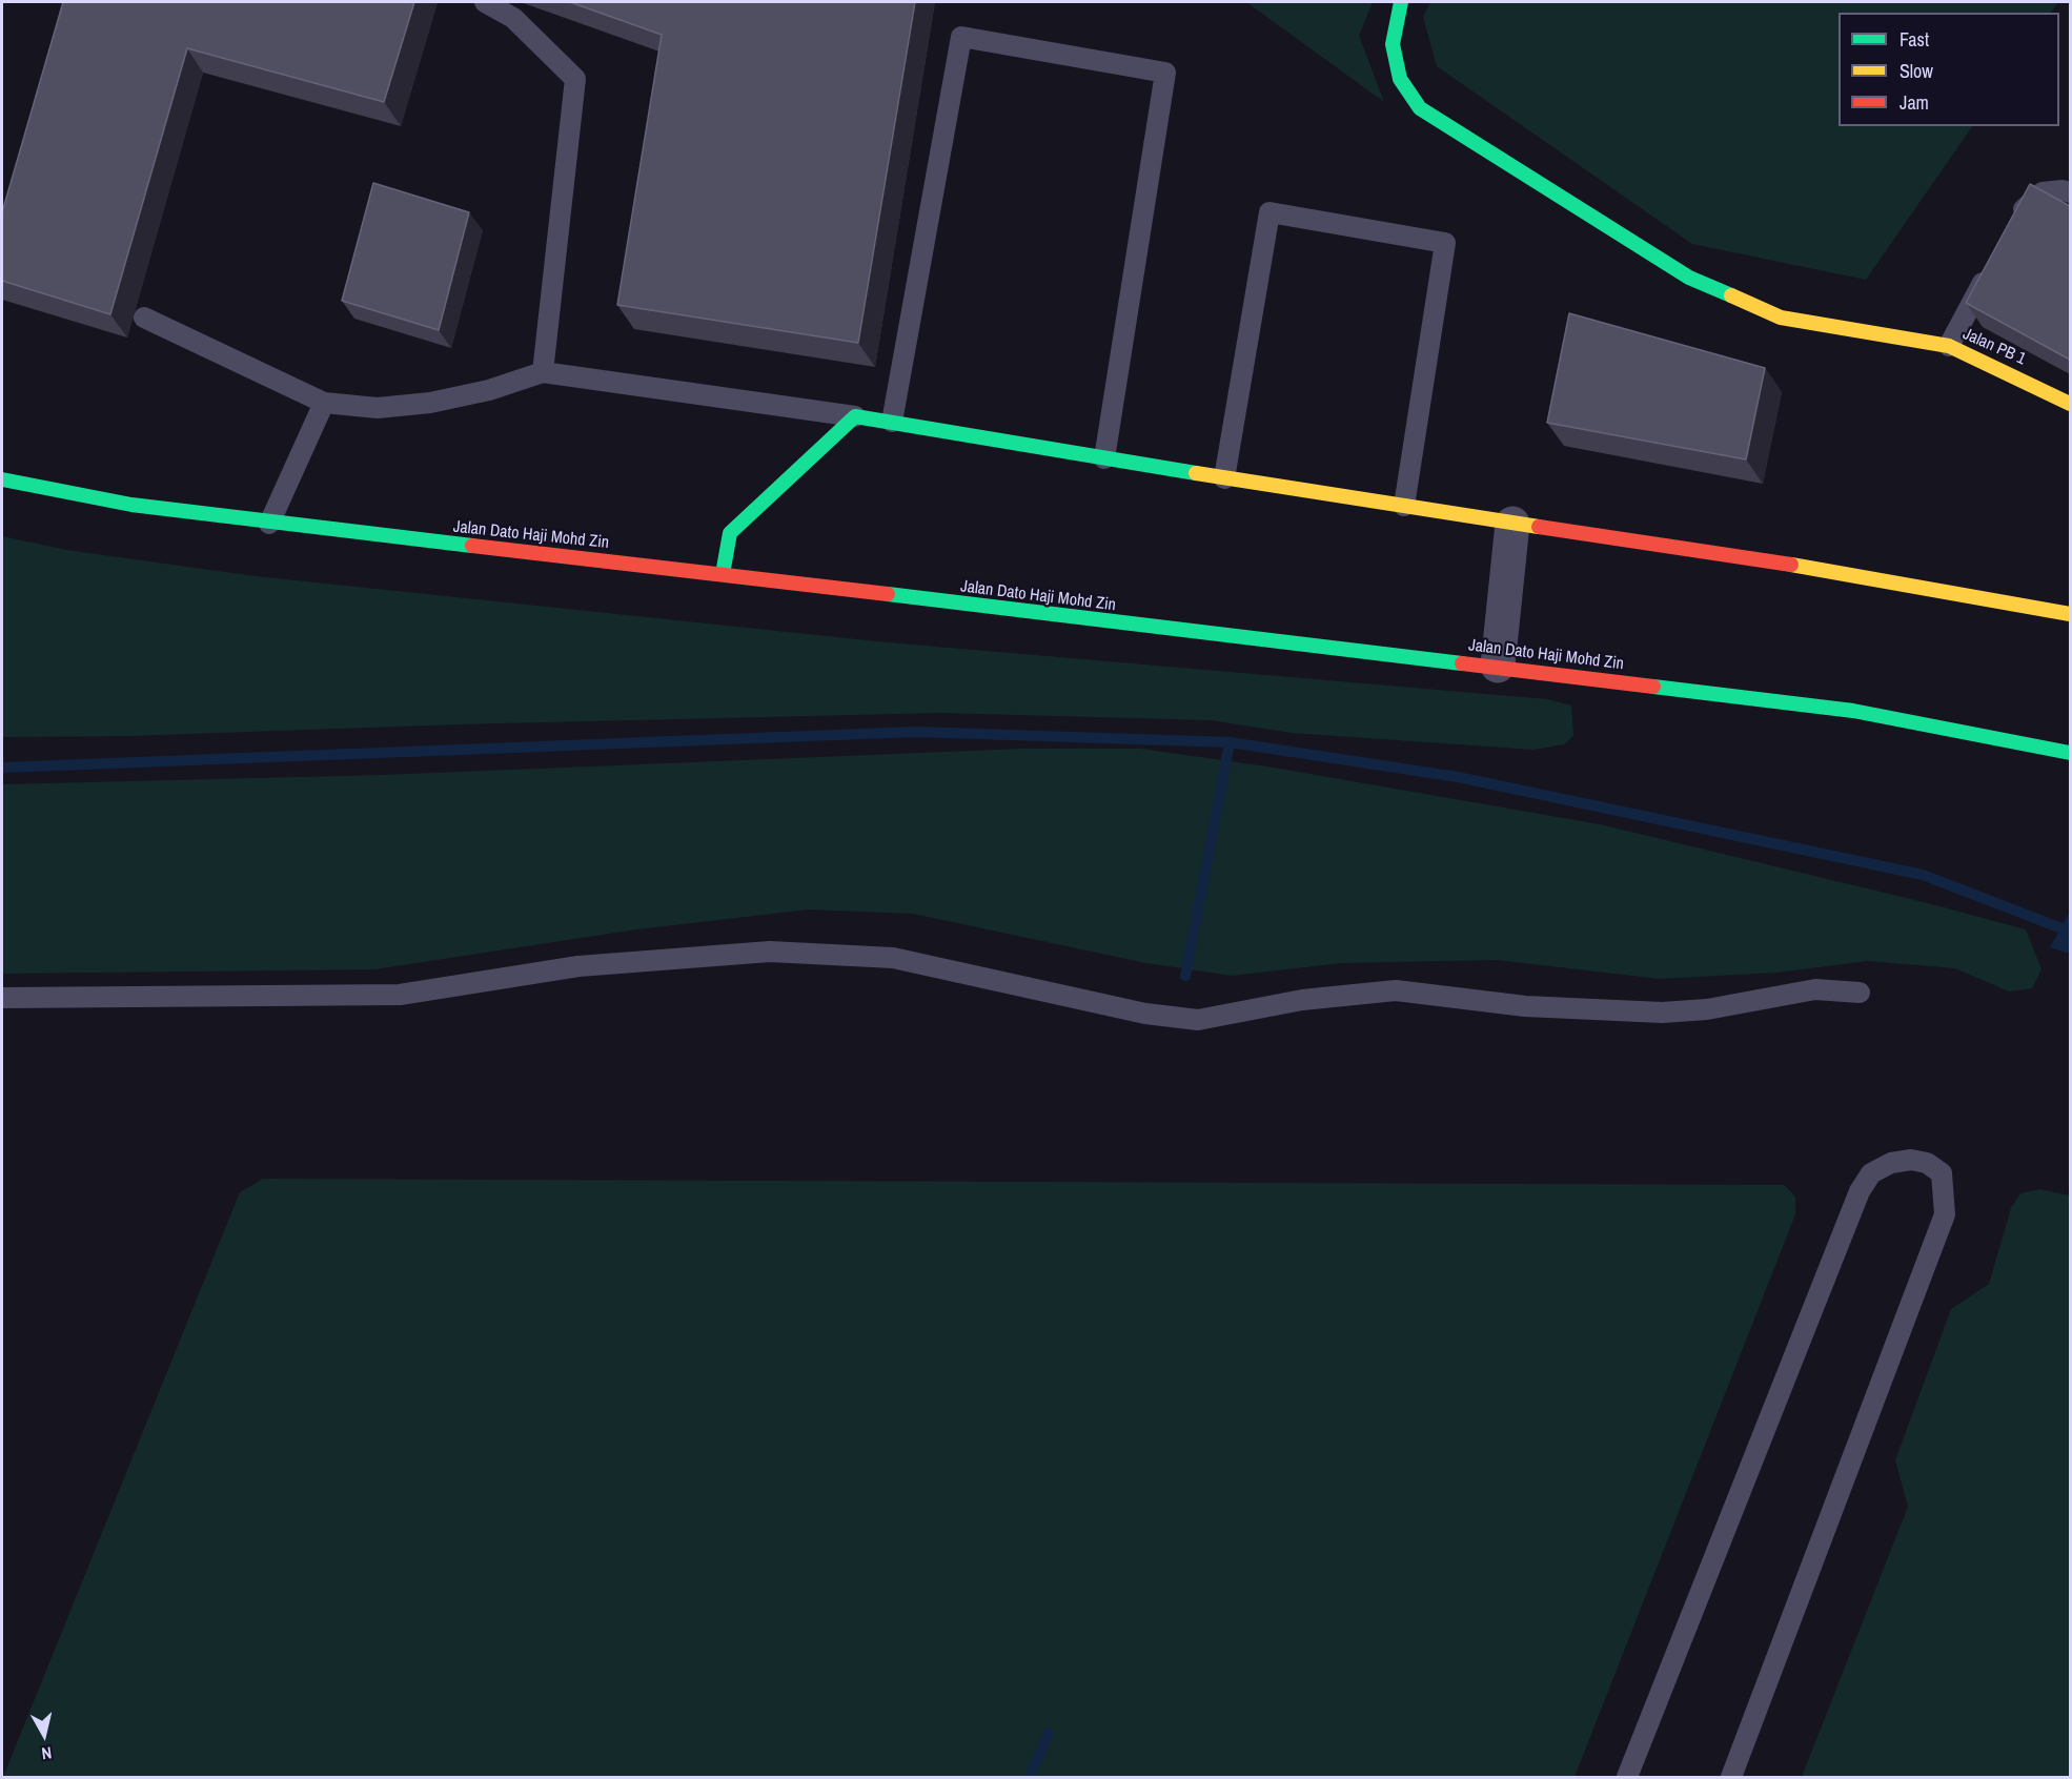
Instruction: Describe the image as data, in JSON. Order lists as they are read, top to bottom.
{
  "streets": {
    "street": ["Jalan PB 1", "Jalan Dato Haji Mohd Zin"]
  },
  "legend": ["Fast", "Slow", "Jam"],
  "north": "bottom"
}
